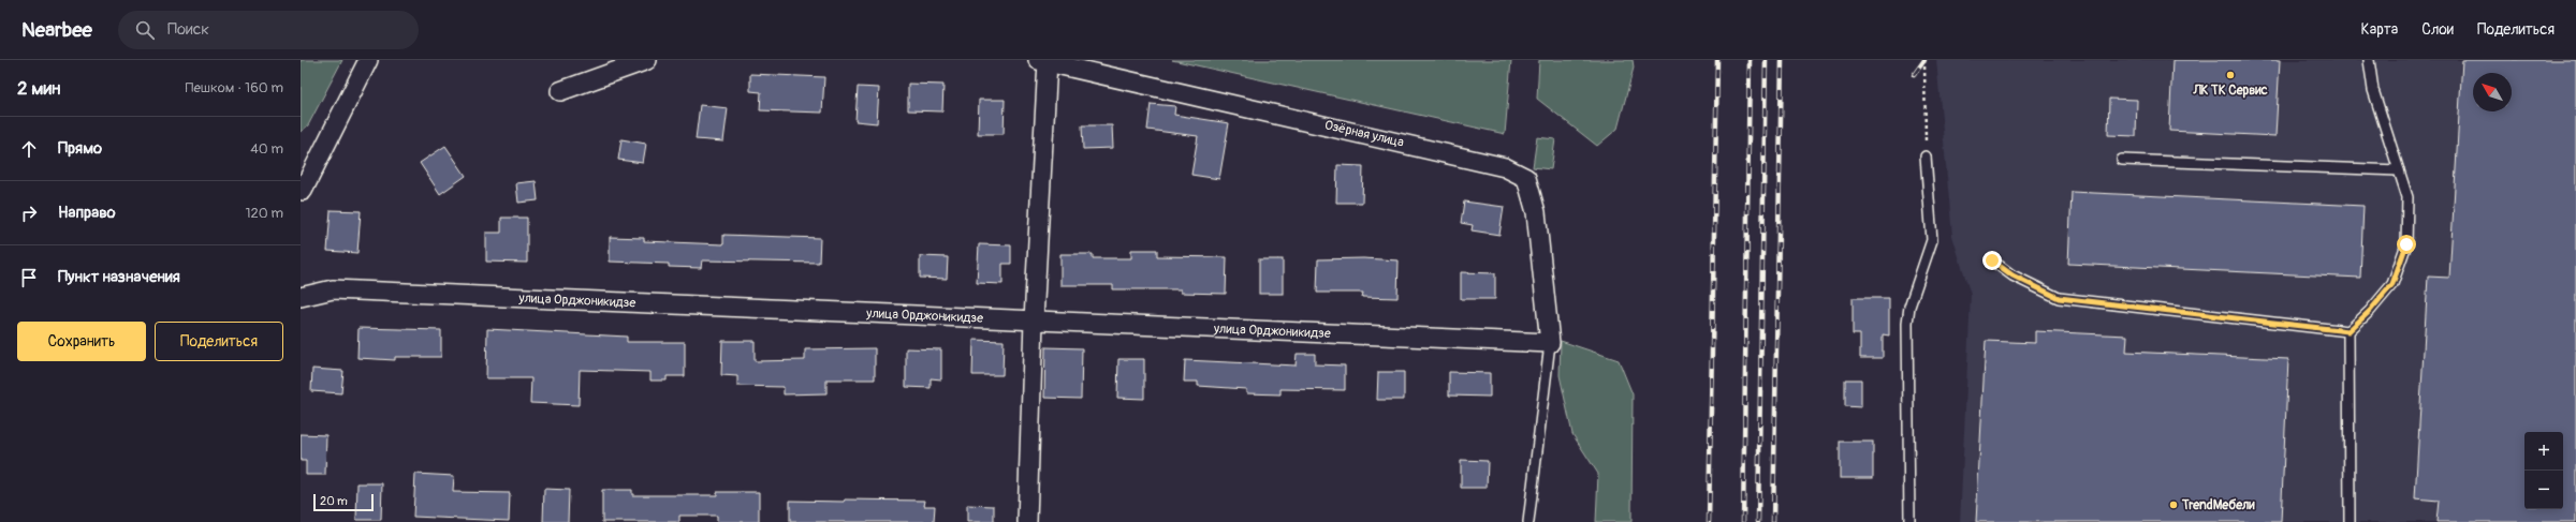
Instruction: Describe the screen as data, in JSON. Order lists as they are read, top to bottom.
{
  "streets": {
    "street": ["Озёрная улица", "улица Орджоникидзе"]
  },
  "crossings": [
    ["Озёрная улица", "улица Орджоникидзе"]
  ],
  "places": ["ЛК ТК Сервис", "TrendМебели"],
  "scale_bar": "20 m",
  "north": "top left",
  "page": {
    "header": "Nearbee",
    "search": "Поиск",
    "nav": ["Карта", "Слои", "Поделиться"],
    "heading": ["2 мин", "Пешком · 160 m"],
    "list": [
      ["Прямо", "40 m"],
      ["Направо", "120 m"],
      "Пункт назначения"
    ],
    "buttons": ["Сохранить", "Поделиться"],
    "map_buttons": ["+", "−"],
    "scale": "20 m"
  }
}
